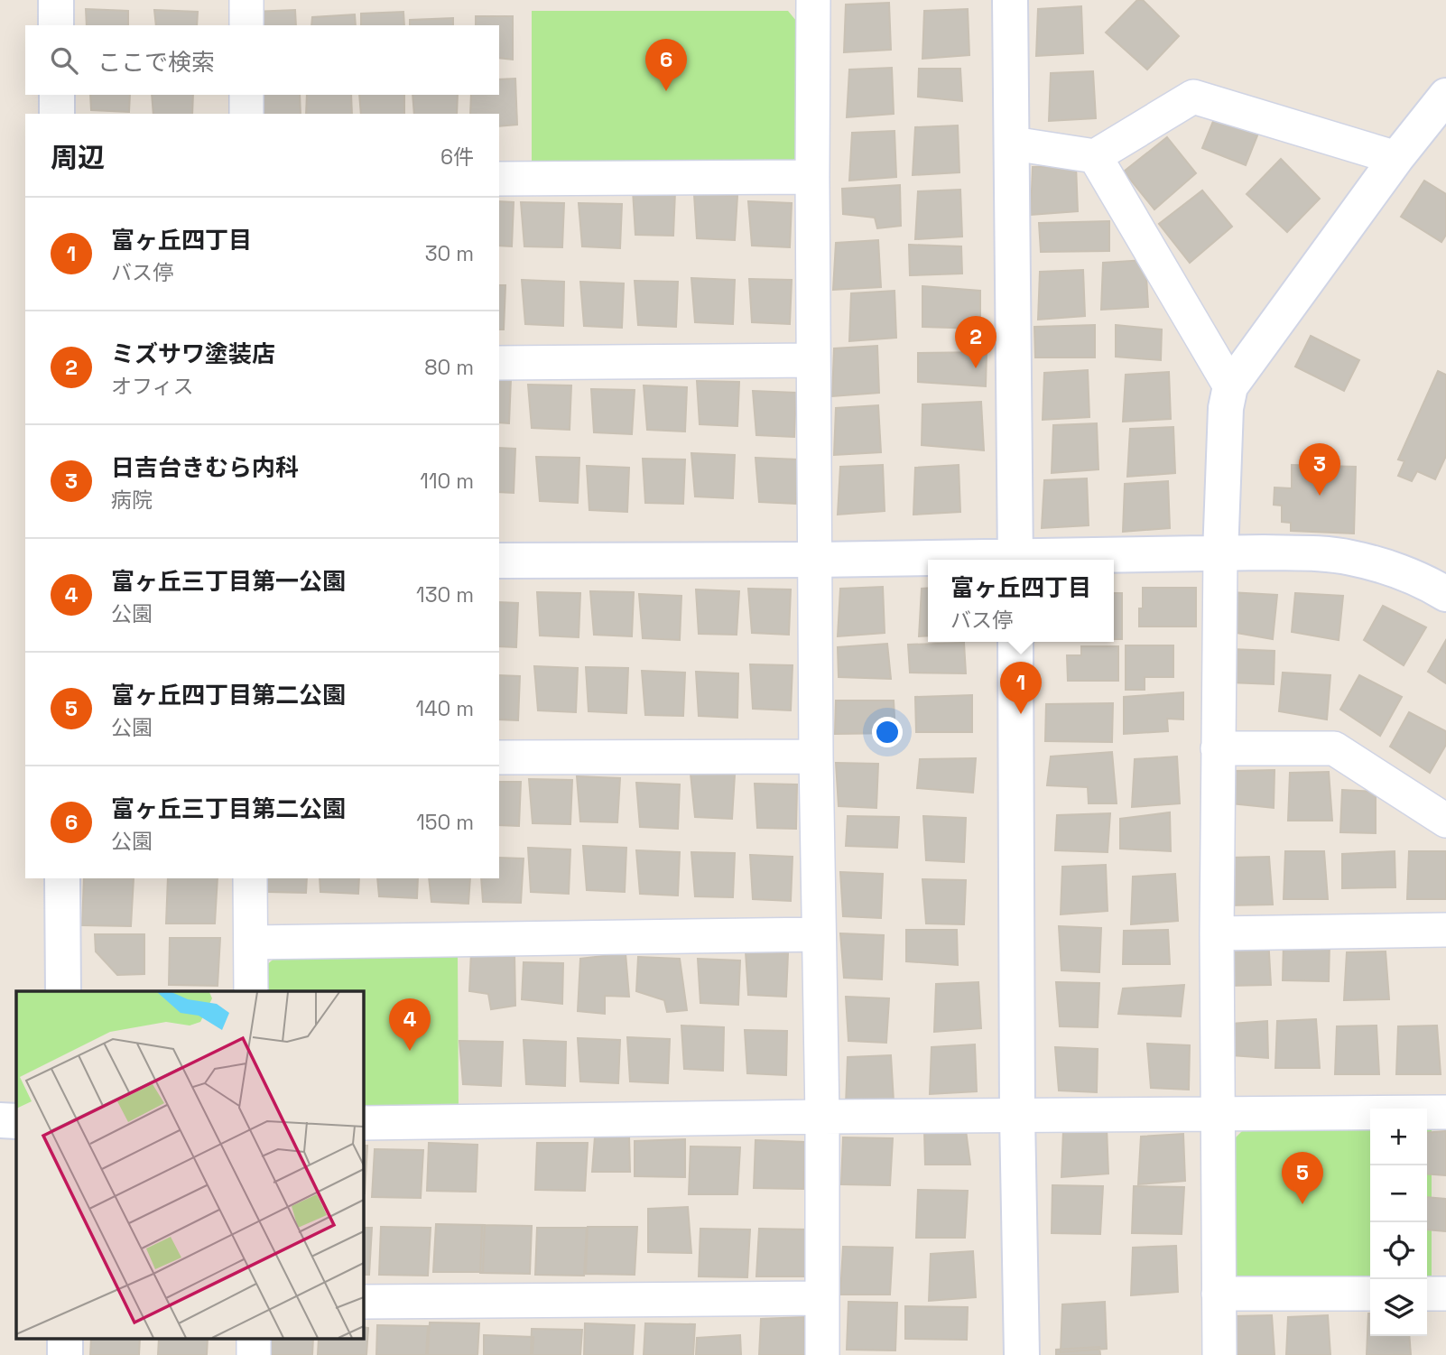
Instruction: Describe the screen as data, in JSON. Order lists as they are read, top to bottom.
{
  "page": {
    "search": "ここで検索",
    "pins": [
      "6",
      "2",
      "3",
      "1",
      "4",
      "5"
    ],
    "heading": ["周辺", "6件"],
    "list": [
      {
        "mark": "1",
        "name": "富ヶ丘四丁目",
        "note": "バス停",
        "value": "30 m"
      },
      {
        "mark": "2",
        "name": "ミズサワ塗装店",
        "note": "オフィス",
        "value": "80 m"
      },
      {
        "mark": "3",
        "name": "日吉台きむら内科",
        "note": "病院",
        "value": "110 m"
      },
      {
        "mark": "4",
        "name": "富ヶ丘三丁目第一公園",
        "note": "公園",
        "value": "130 m"
      },
      {
        "mark": "5",
        "name": "富ヶ丘四丁目第二公園",
        "note": "公園",
        "value": "140 m"
      },
      {
        "mark": "6",
        "name": "富ヶ丘三丁目第二公園",
        "note": "公園",
        "value": "150 m"
      }
    ],
    "popup": ["富ヶ丘四丁目", "バス停"],
    "map_buttons": ["+", "−"]
  }
}
